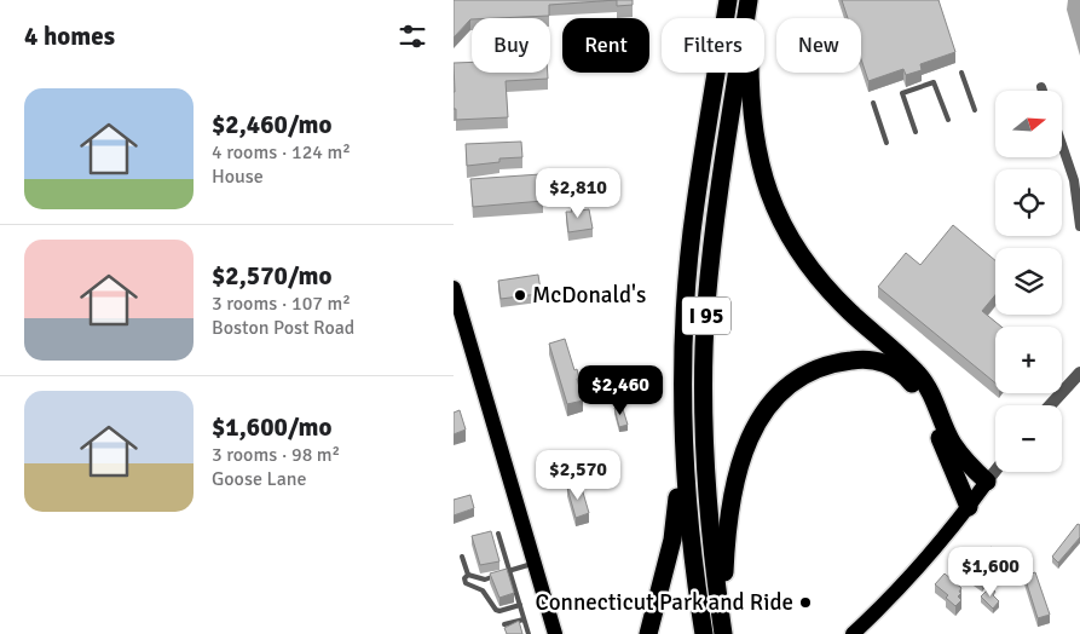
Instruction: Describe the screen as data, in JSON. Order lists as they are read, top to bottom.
{
  "streets": {
    "highway": ["I 95"]
  },
  "places": ["McDonald's", "Connecticut Park and Ride"],
  "north": "right",
  "page": {
    "heading": "4 homes",
    "chip": [
      "Buy",
      "Rent",
      "Filters",
      "New"
    ],
    "list": [
      {
        "name": "$2,460/mo",
        "note": "4 rooms · 124 m² · House"
      },
      {
        "name": "$2,570/mo",
        "note": "3 rooms · 107 m² · Boston Post Road"
      },
      {
        "name": "$1,600/mo",
        "note": "3 rooms · 98 m² · Goose Lane"
      }
    ],
    "map_buttons": ["+", "−"],
    "price": [
      "$2,810",
      "$2,460",
      "$2,570",
      "$1,600"
    ]
  }
}
